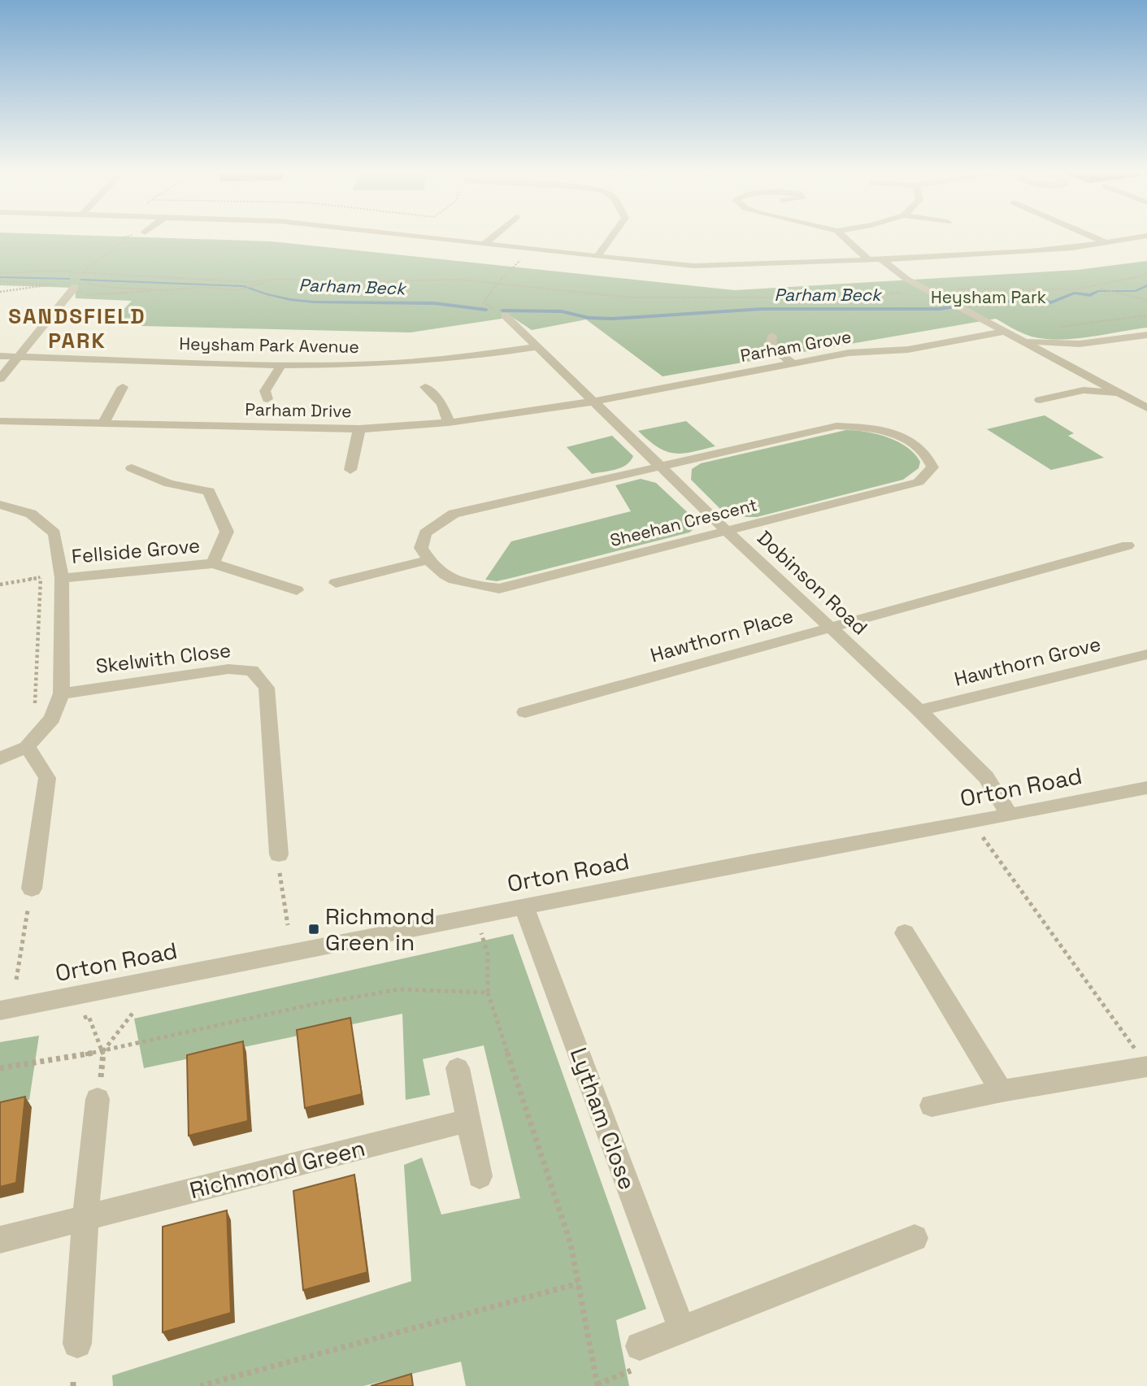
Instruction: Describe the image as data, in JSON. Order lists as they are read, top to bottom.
{
  "streets": {
    "street": [
      "Heysham Park Avenue",
      "Parham Grove",
      "Parham Drive",
      "Sheehan Crescent",
      "Fellside Grove",
      "Dobinson Road",
      "Hawthorn Place",
      "Skelwith Close",
      "Hawthorn Grove",
      "Orton Road",
      "Lytham Close",
      "Richmond Green"
    ]
  },
  "crossings": [
    ["Heysham Park Avenue", "Dobinson Road"],
    ["Parham Grove", "Parham Drive"],
    ["Parham Grove", "Dobinson Road"],
    ["Parham Drive", "Dobinson Road"],
    ["Sheehan Crescent", "Dobinson Road"],
    ["Dobinson Road", "Hawthorn Place"],
    ["Dobinson Road", "Hawthorn Grove"],
    ["Dobinson Road", "Orton Road"],
    ["Orton Road", "Lytham Close"]
  ],
  "districts": ["SANDSFIELD PARK"],
  "water": ["Parham Beck"],
  "parks": ["Heysham Park"],
  "places": {
    "transit": ["Richmond Green in"]
  }
}
